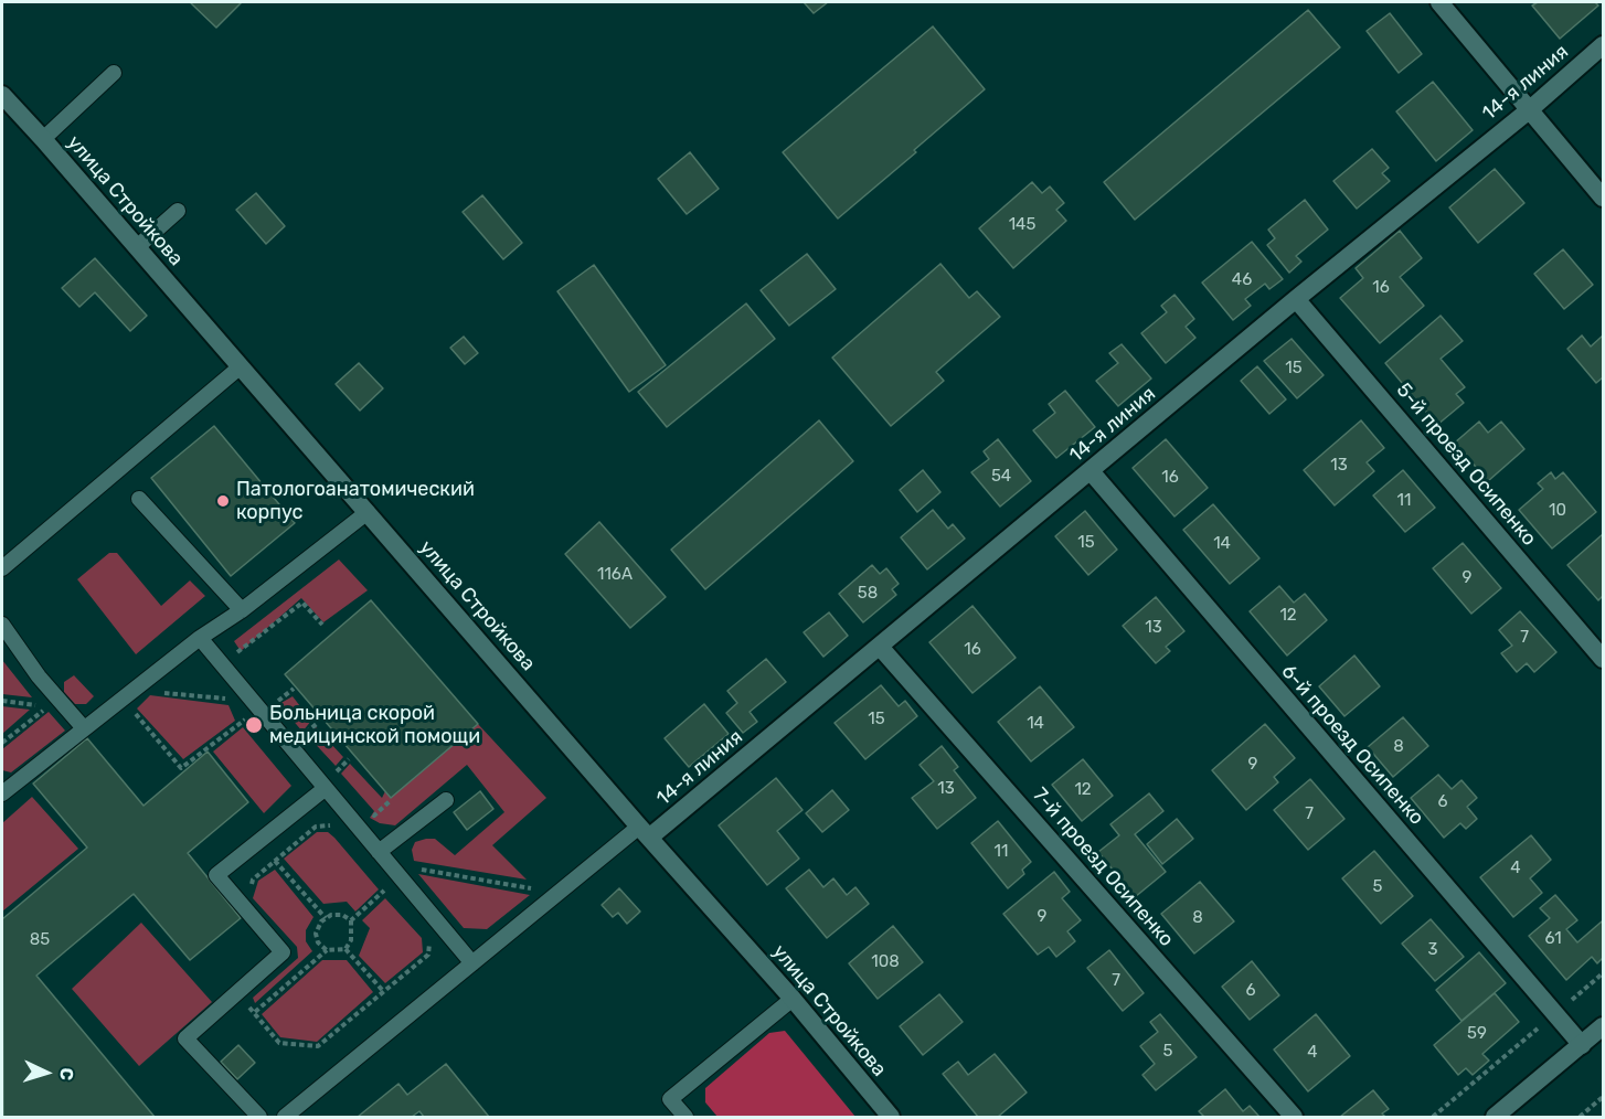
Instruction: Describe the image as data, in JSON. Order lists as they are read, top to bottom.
{
  "streets": {
    "street": [
      "14-я линия",
      "улица Стройкова",
      "5-й проезд Осипенко",
      "6-й проезд Осипенко",
      "7-й проезд Осипенко"
    ]
  },
  "crossings": [
    ["14-я линия", "улица Стройкова"],
    ["14-я линия", "5-й проезд Осипенко"],
    ["14-я линия", "6-й проезд Осипенко"],
    ["14-я линия", "7-й проезд Осипенко"]
  ],
  "places": ["Патологоанатомический корпус", "Больница скорой медицинской помощи"],
  "house_numbers": [
    "145",
    "46",
    "16",
    "15",
    "13",
    "54",
    "16",
    "11",
    "10",
    "15",
    "14",
    "116А",
    "9",
    "58",
    "12",
    "13",
    "7",
    "16",
    "15",
    "14",
    "8",
    "9",
    "13",
    "12",
    "6",
    "7",
    "11",
    "4",
    "5",
    "9",
    "8",
    "61",
    "85",
    "3",
    "108",
    "7",
    "6",
    "59",
    "5",
    "4"
  ],
  "north": "right"
}
